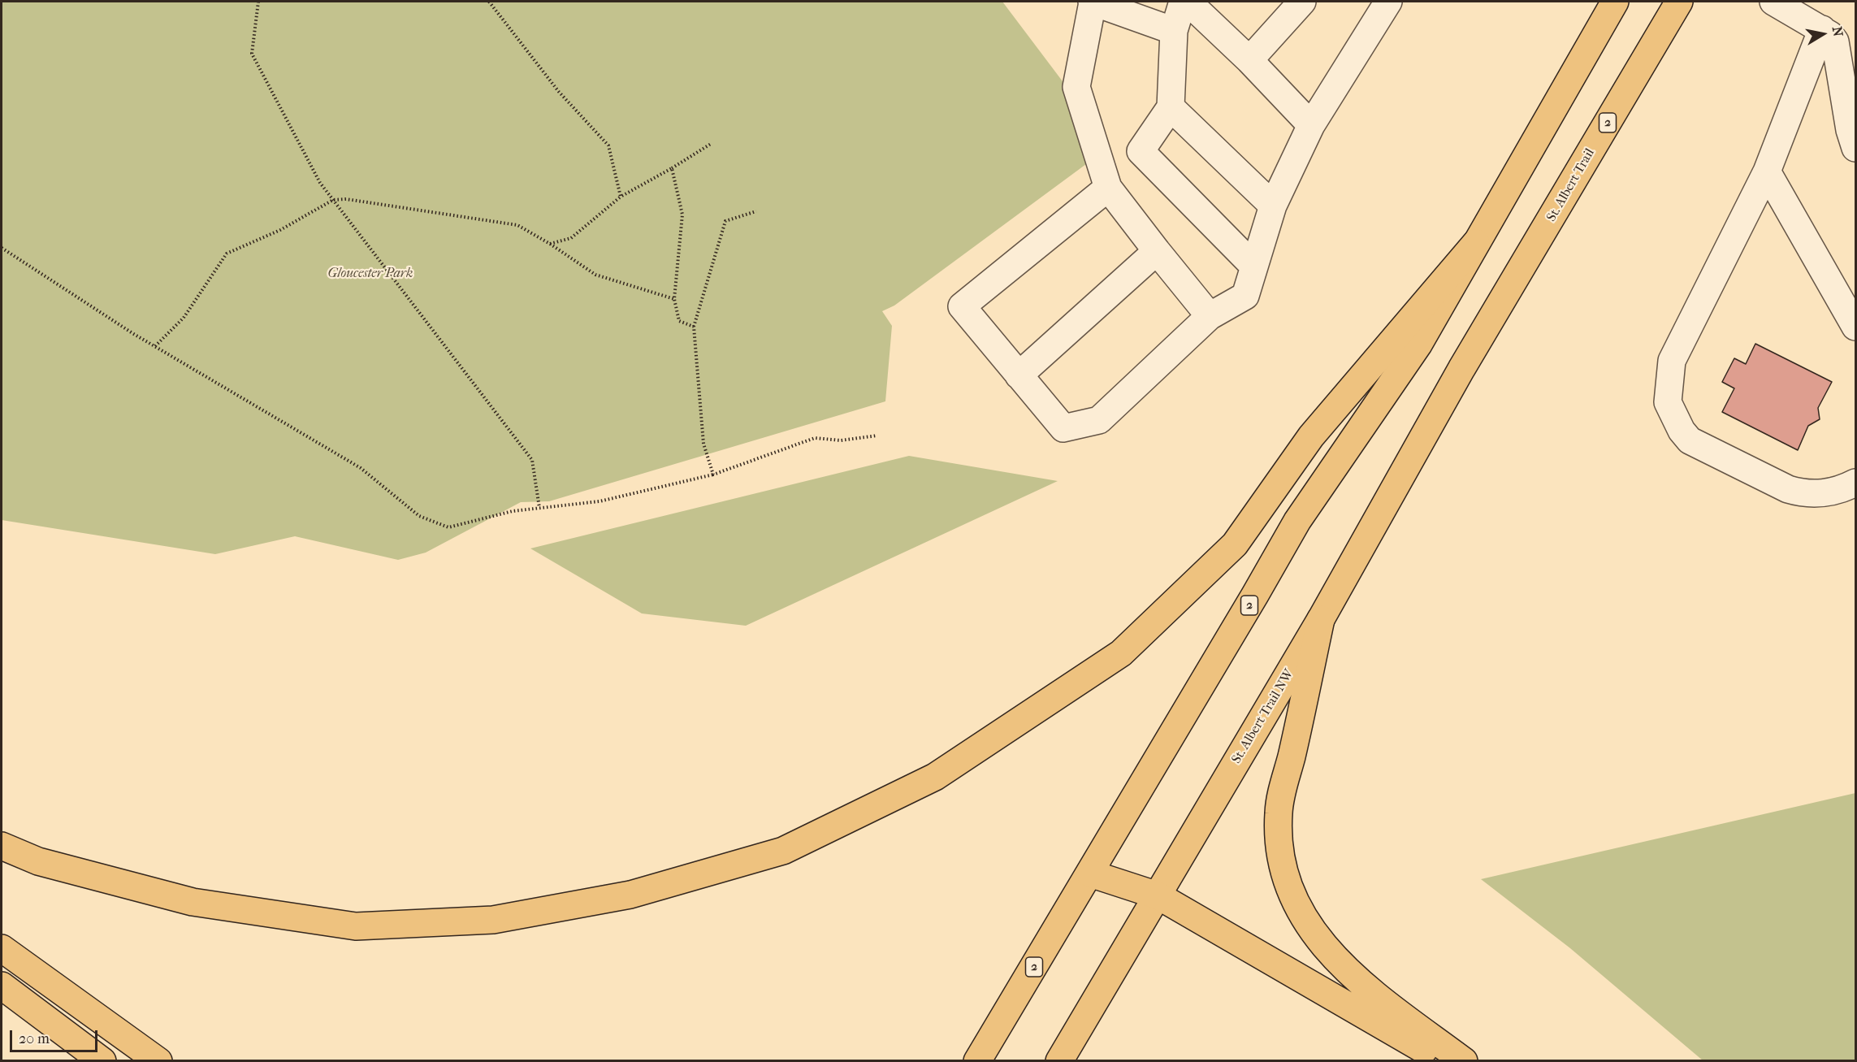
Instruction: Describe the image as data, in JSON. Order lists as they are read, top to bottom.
{
  "streets": {
    "main road": ["2", "St. Albert Trail", "St. Albert Trail NW"]
  },
  "crossings": [
    ["St. Albert Trail", "St. Albert Trail NW"]
  ],
  "parks": ["Gloucester Park"],
  "scale_bar": "20 m",
  "north": "right"
}
